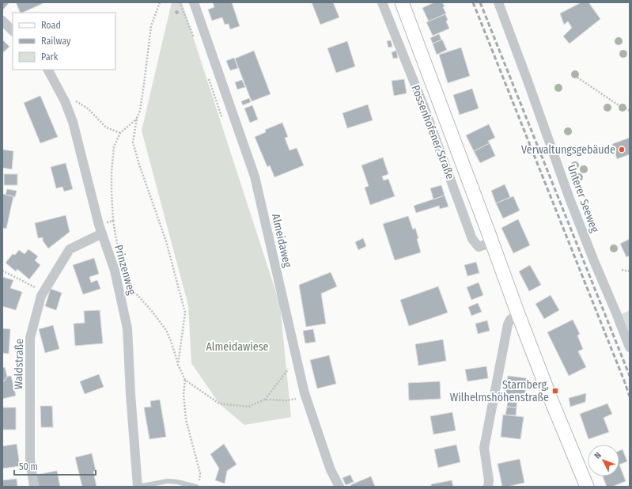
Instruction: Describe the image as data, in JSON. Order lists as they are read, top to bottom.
{
  "streets": {
    "main road": ["Possenhofener Straße"],
    "street": [
      "Unterer Seeweg",
      "Almeidaweg",
      "Prinzenweg",
      "Waldstraße"
    ]
  },
  "crossings": [
    ["Prinzenweg", "Waldstraße"]
  ],
  "parks": ["Almeidawiese"],
  "places": {
    "other": ["Verwaltungsgebäude"],
    "transit": ["Starnberg, Wilhelmshöhenstraße"]
  },
  "legend": ["Road", "Railway", "Park"],
  "scale_bar": "50 m",
  "north": "top left"
}
